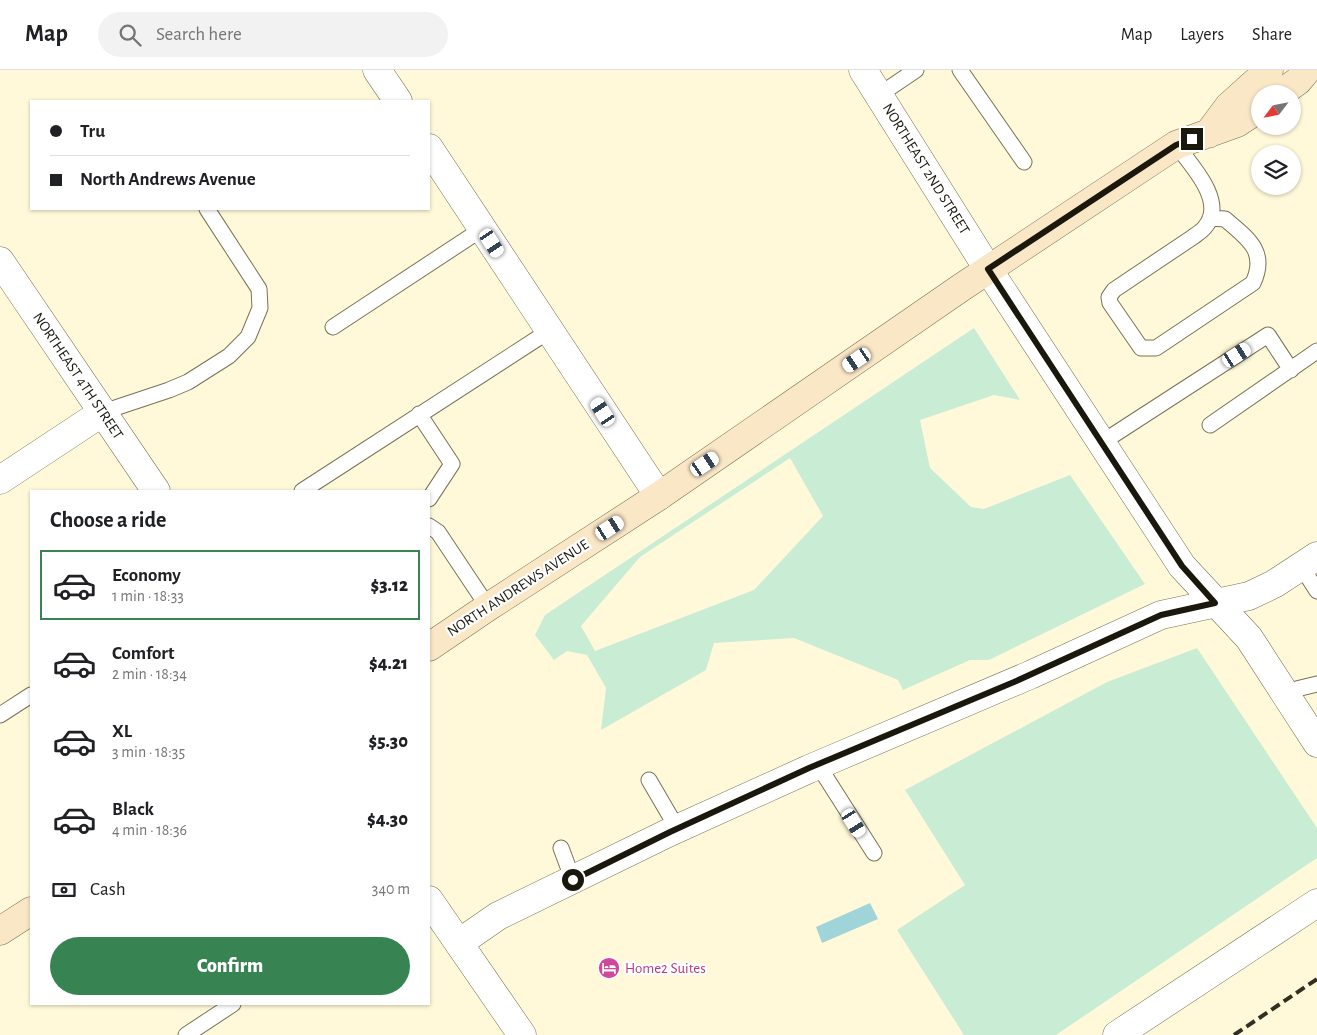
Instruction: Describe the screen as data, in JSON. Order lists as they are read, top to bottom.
{
  "streets": {
    "main road": ["NORTH ANDREWS AVENUE"],
    "street": ["NORTHEAST 2ND STREET", "NORTHEAST 4TH STREET"]
  },
  "crossings": [
    ["NORTHEAST 2ND STREET", "NORTH ANDREWS AVENUE"]
  ],
  "places": {
    "hotel": ["Home2 Suites"]
  },
  "north": "bottom left",
  "page": {
    "header": "Map",
    "search": "Search here",
    "nav": ["Map", "Layers", "Share"],
    "banner": ["Tru", "North Andrews Avenue"],
    "heading": "Choose a ride",
    "list": [
      {
        "name": "Economy",
        "note": "1 min · 18:33",
        "value": "$3.12"
      },
      {
        "name": "Comfort",
        "note": "2 min · 18:34",
        "value": "$4.21"
      },
      {
        "name": "XL",
        "note": "3 min · 18:35",
        "value": "$5.30"
      },
      {
        "name": "Black",
        "note": "4 min · 18:36",
        "value": "$4.30"
      }
    ],
    "pay": ["Cash", "340 m"],
    "buttons": "Confirm"
  }
}
